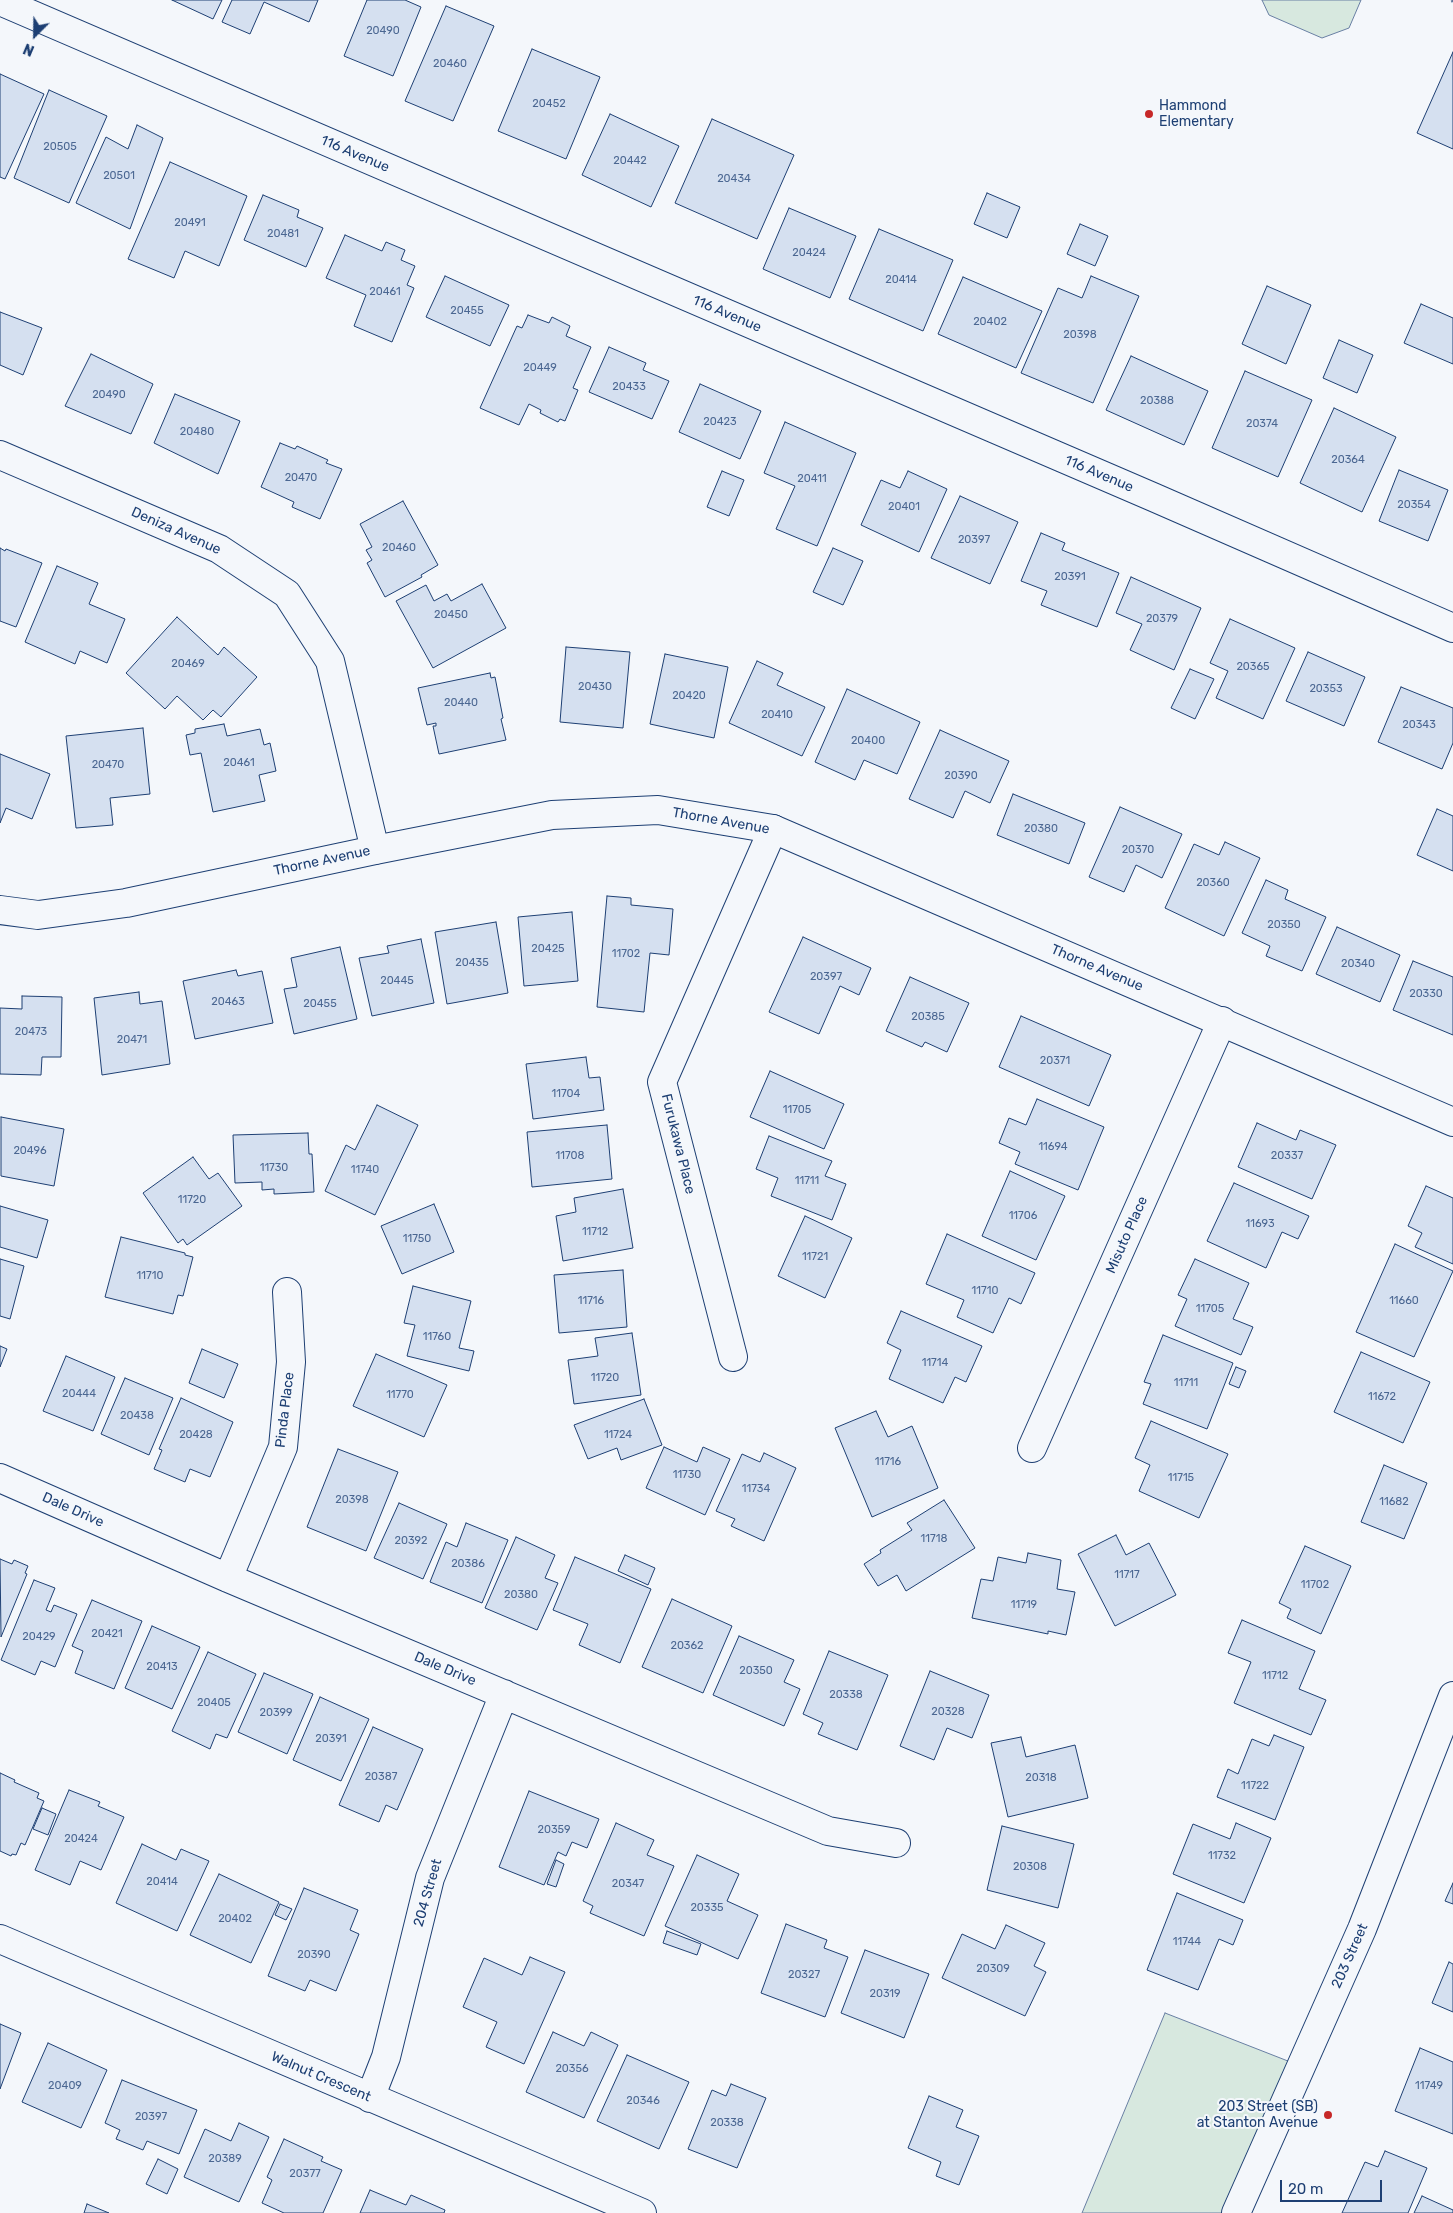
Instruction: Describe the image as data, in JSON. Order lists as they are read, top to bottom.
{
  "streets": {
    "street": [
      "116 Avenue",
      "Deniza Avenue",
      "Thorne Avenue",
      "Furukawa Place",
      "Misuto Place",
      "Pinda Place",
      "Dale Drive",
      "204 Street",
      "203 Street",
      "Walnut Crescent"
    ]
  },
  "crossings": [
    ["Deniza Avenue", "Thorne Avenue"],
    ["Thorne Avenue", "Furukawa Place"],
    ["Thorne Avenue", "Misuto Place"],
    ["Pinda Place", "Dale Drive"],
    ["Dale Drive", "204 Street"],
    ["204 Street", "Walnut Crescent"]
  ],
  "places": ["Hammond Elementary", "203 Street (SB) at Stanton Avenue"],
  "house_numbers": [
    "20490",
    "20460",
    "20452",
    "20505",
    "20442",
    "20501",
    "20434",
    "20491",
    "20481",
    "20424",
    "20414",
    "20461",
    "20455",
    "20402",
    "20398",
    "20449",
    "20433",
    "20490",
    "20388",
    "20423",
    "20374",
    "20480",
    "20364",
    "20470",
    "20411",
    "20354",
    "20401",
    "20397",
    "20460",
    "20391",
    "20450",
    "20379",
    "20469",
    "20365",
    "20430",
    "20353",
    "20420",
    "20440",
    "20410",
    "20343",
    "20400",
    "20461",
    "20470",
    "20390",
    "20380",
    "20370",
    "20360",
    "20350",
    "20425",
    "11702",
    "20435",
    "20340",
    "20397",
    "20445",
    "20330",
    "20463",
    "20455",
    "20385",
    "20473",
    "20471",
    "20371",
    "11704",
    "11705",
    "11694",
    "20496",
    "11708",
    "20337",
    "11730",
    "11740",
    "11711",
    "11720",
    "11706",
    "11693",
    "11712",
    "11750",
    "11721",
    "11710",
    "11710",
    "11716",
    "11660",
    "11705",
    "11760",
    "11714",
    "11720",
    "11711",
    "20444",
    "11770",
    "11672",
    "20438",
    "20428",
    "11724",
    "11716",
    "11730",
    "11715",
    "11734",
    "20398",
    "11682",
    "11718",
    "20392",
    "20386",
    "11717",
    "11702",
    "20380",
    "11719",
    "20421",
    "20429",
    "20362",
    "20413",
    "20350",
    "11712",
    "20338",
    "20405",
    "20328",
    "20399",
    "20391",
    "20387",
    "20318",
    "11722",
    "20359",
    "20424",
    "11732",
    "20308",
    "20414",
    "20347",
    "20335",
    "20402",
    "11744",
    "20390",
    "20309",
    "20327",
    "20319",
    "20356",
    "20409",
    "11749",
    "20346",
    "20397",
    "20338",
    "20389",
    "20377"
  ],
  "scale_bar": "20 m",
  "north": "bottom left"
}
